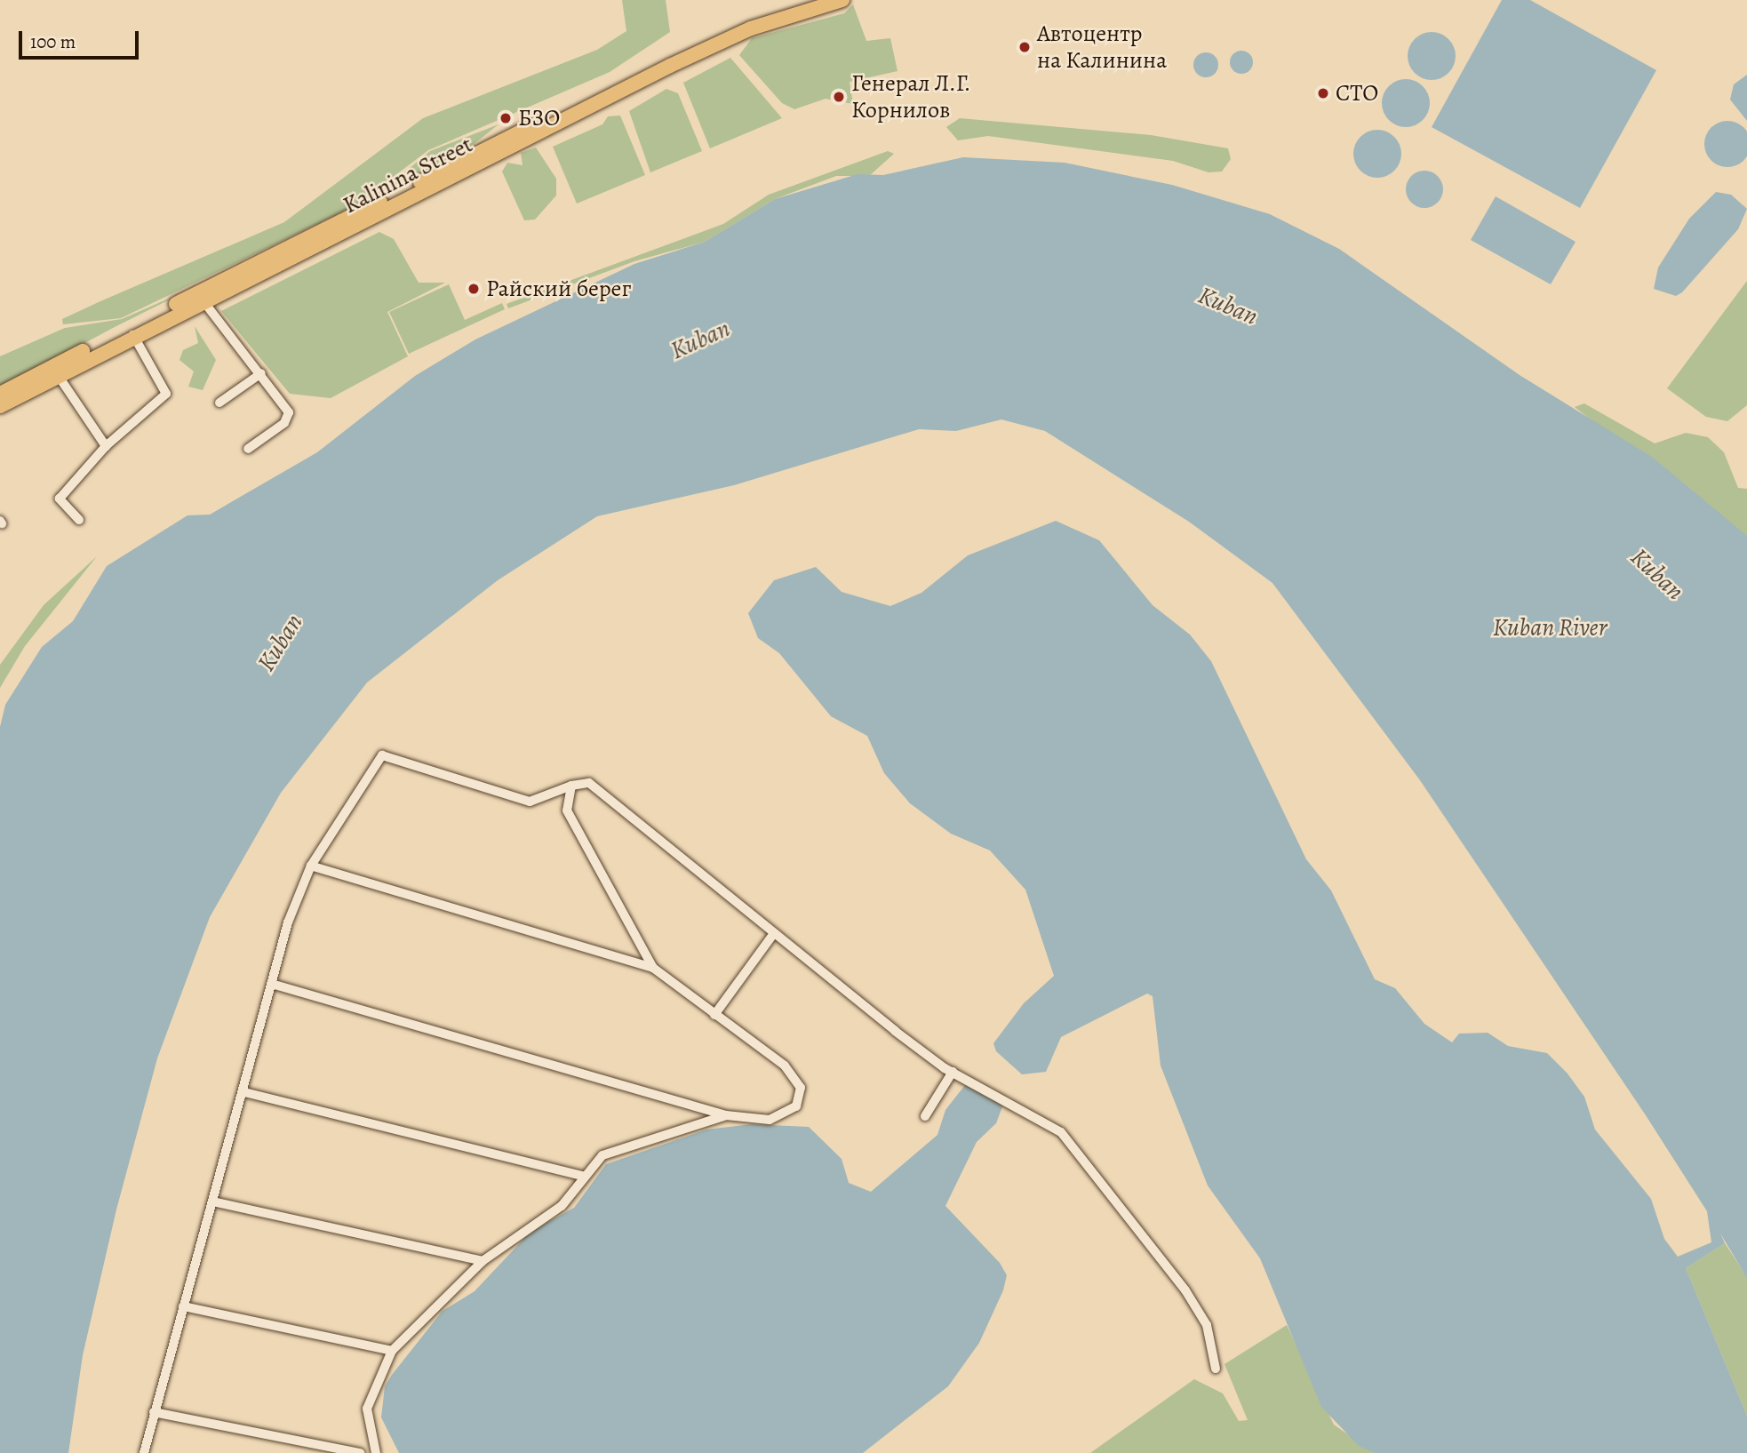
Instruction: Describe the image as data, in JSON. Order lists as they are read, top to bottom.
{
  "streets": {
    "highway": ["Kalinina Street"]
  },
  "water": ["Kuban", "Kuban River"],
  "places": [
    "Автоцентр на Калинина",
    "СТО",
    "Генерал Л.Г. Корнилов",
    "БЗО",
    "Райский берег"
  ],
  "scale_bar": "100 m"
}
